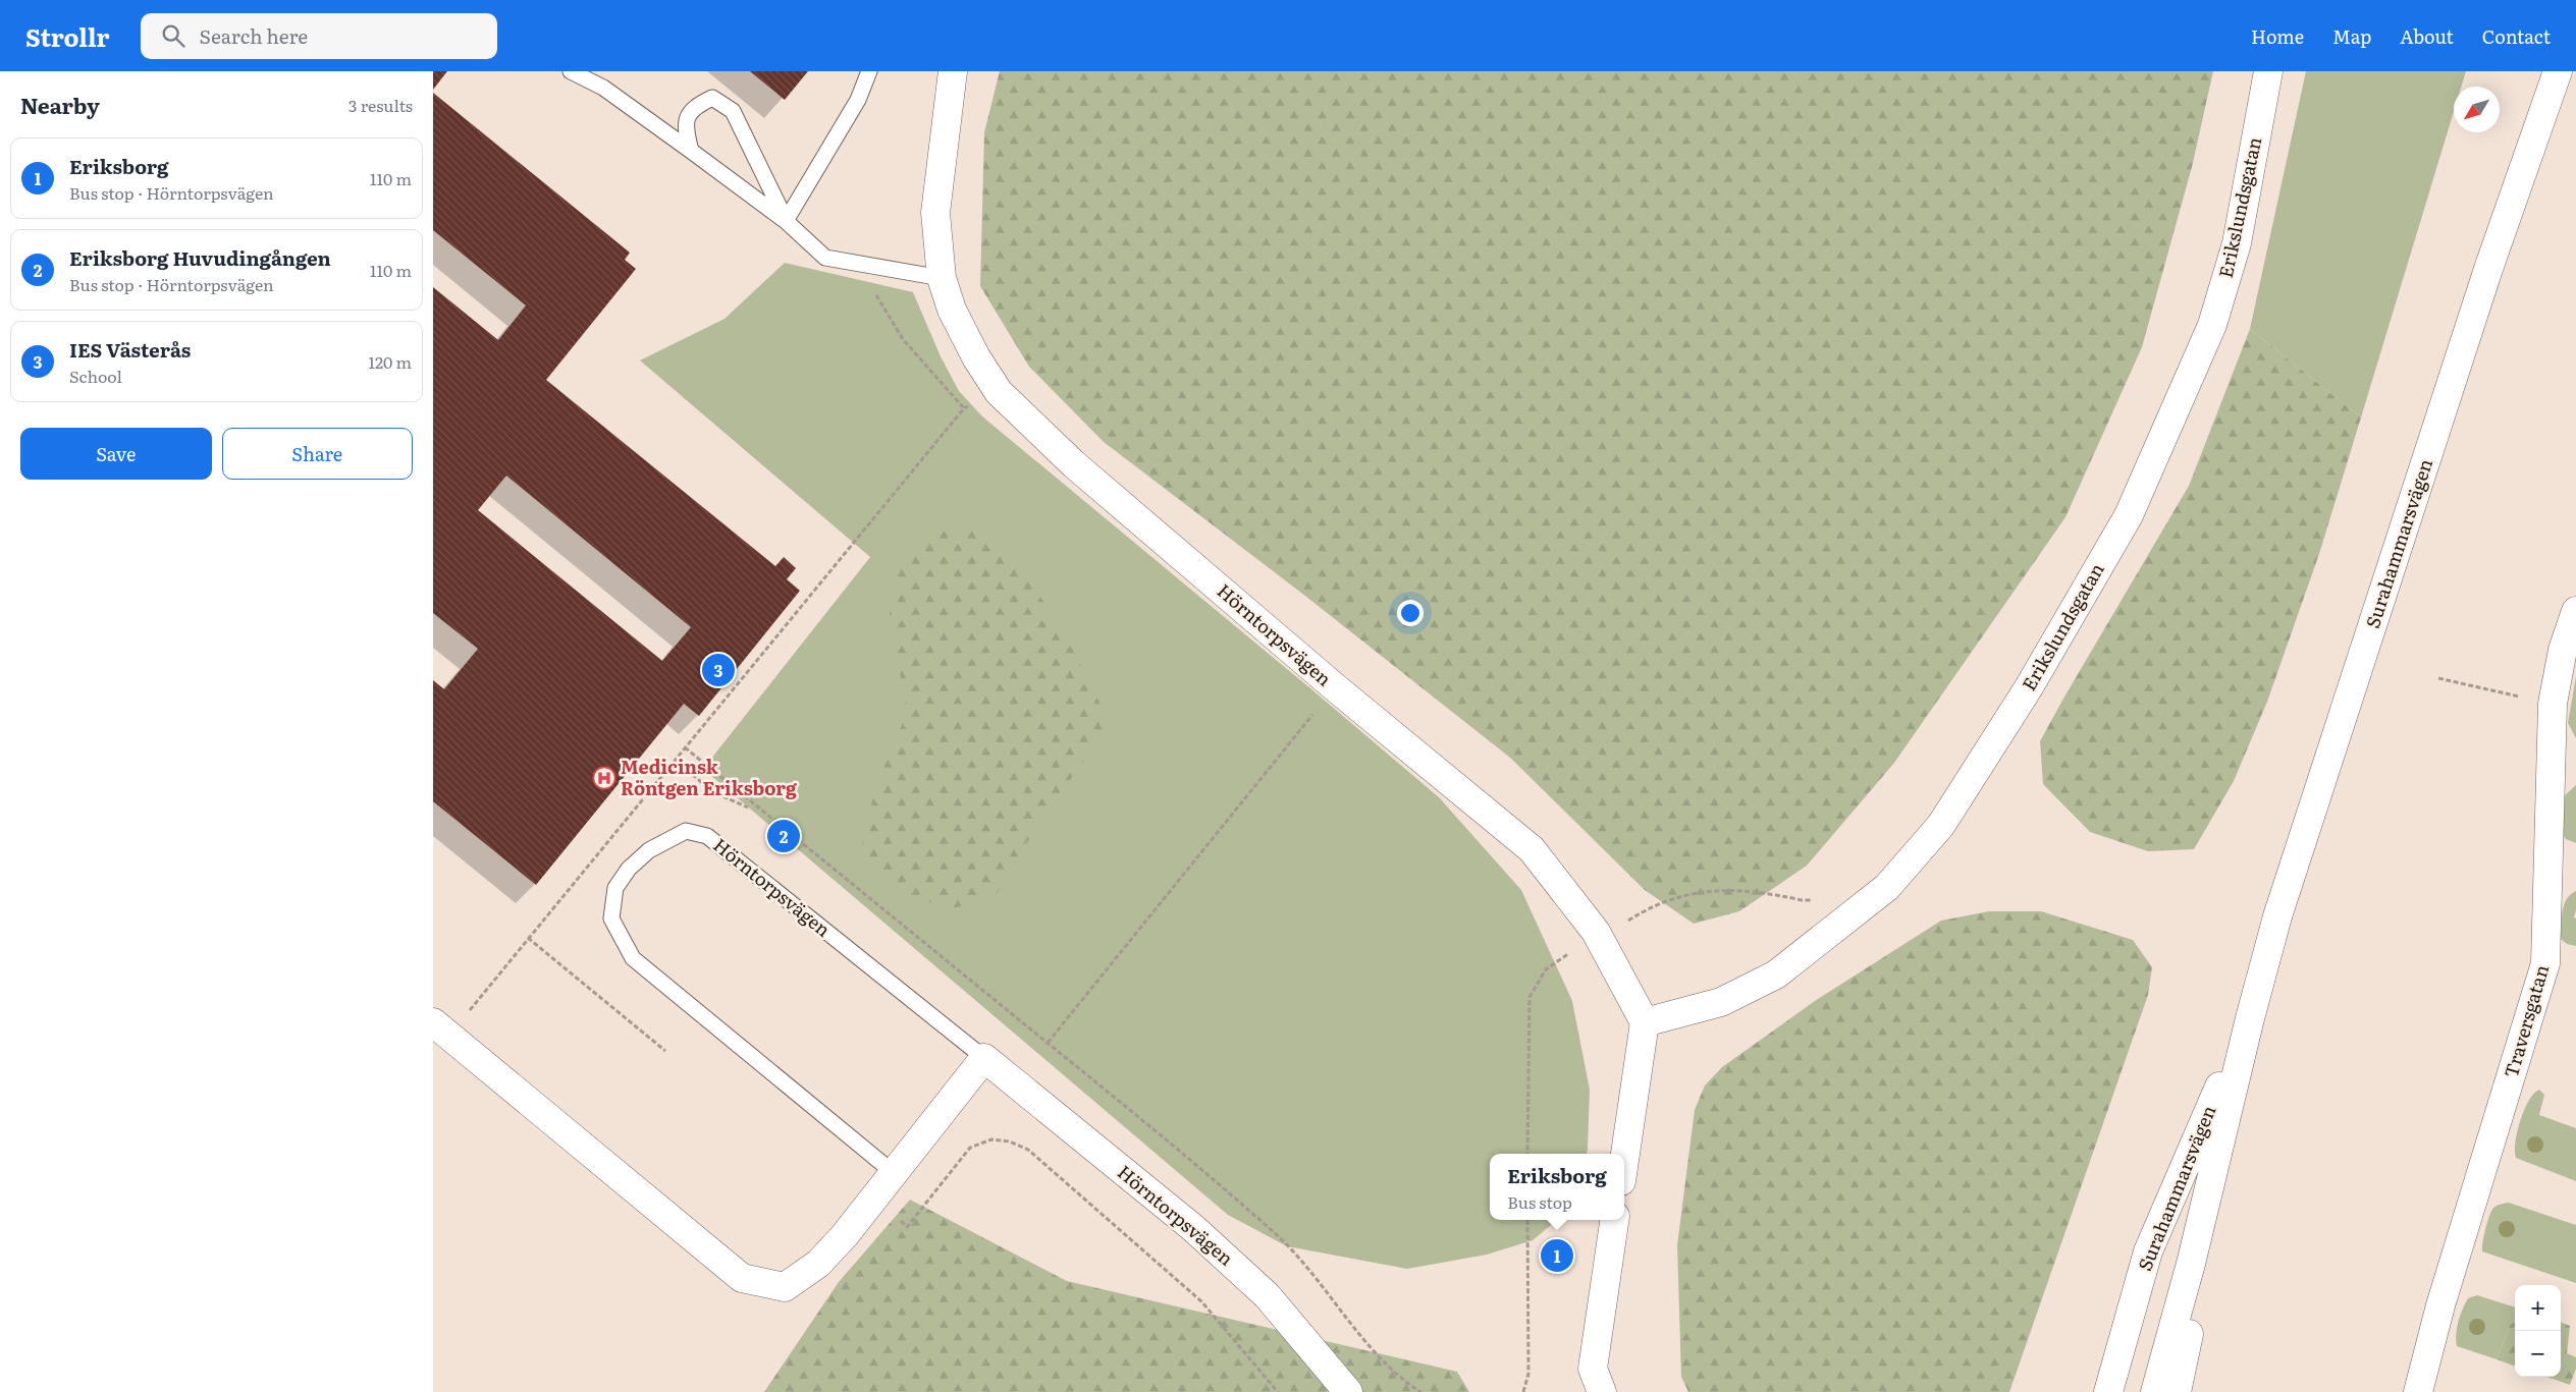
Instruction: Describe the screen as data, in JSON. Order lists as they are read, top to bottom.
{
  "streets": {
    "street": [
      "Erikslundsgatan",
      "Surahammarsvägen",
      "Hörntorpsvägen",
      "Traversgatan"
    ]
  },
  "crossings": [
    ["Erikslundsgatan", "Hörntorpsvägen"]
  ],
  "places": {
    "hospital": ["Medicinsk Röntgen Eriksborg"]
  },
  "north": "bottom left",
  "page": {
    "header": "Strollr",
    "search": "Search here",
    "nav": [
      "Home",
      "Map",
      "About",
      "Contact"
    ],
    "heading": ["Nearby", "3 results"],
    "list": [
      {
        "mark": "1",
        "name": "Eriksborg",
        "note": "Bus stop · Hörntorpsvägen",
        "value": "110 m"
      },
      {
        "mark": "2",
        "name": "Eriksborg Huvudingången",
        "note": "Bus stop · Hörntorpsvägen",
        "value": "110 m"
      },
      {
        "mark": "3",
        "name": "IES Västerås",
        "note": "School",
        "value": "120 m"
      }
    ],
    "buttons": ["Save", "Share"],
    "pins": ["3", "2", "1"],
    "popup": ["Eriksborg", "Bus stop"],
    "map_buttons": ["+", "−"]
  }
}
